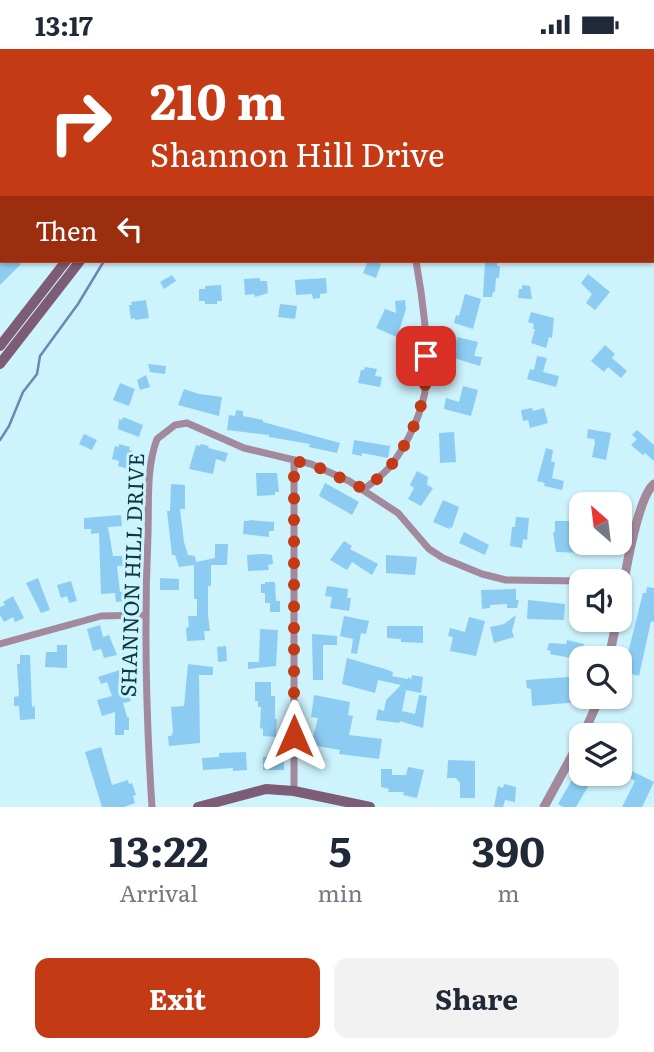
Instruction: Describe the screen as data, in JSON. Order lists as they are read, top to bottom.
{
  "streets": {
    "street": ["SHANNON HILL DRIVE"]
  },
  "north": "top left",
  "page": {
    "status": "13:17",
    "turn": ["210 m", "Shannon Hill Drive"],
    "then": "Then",
    "eta": [
      "13:22",
      "Arrival",
      "5",
      "min",
      "390",
      "m"
    ],
    "buttons": ["Exit", "Share"]
  }
}
